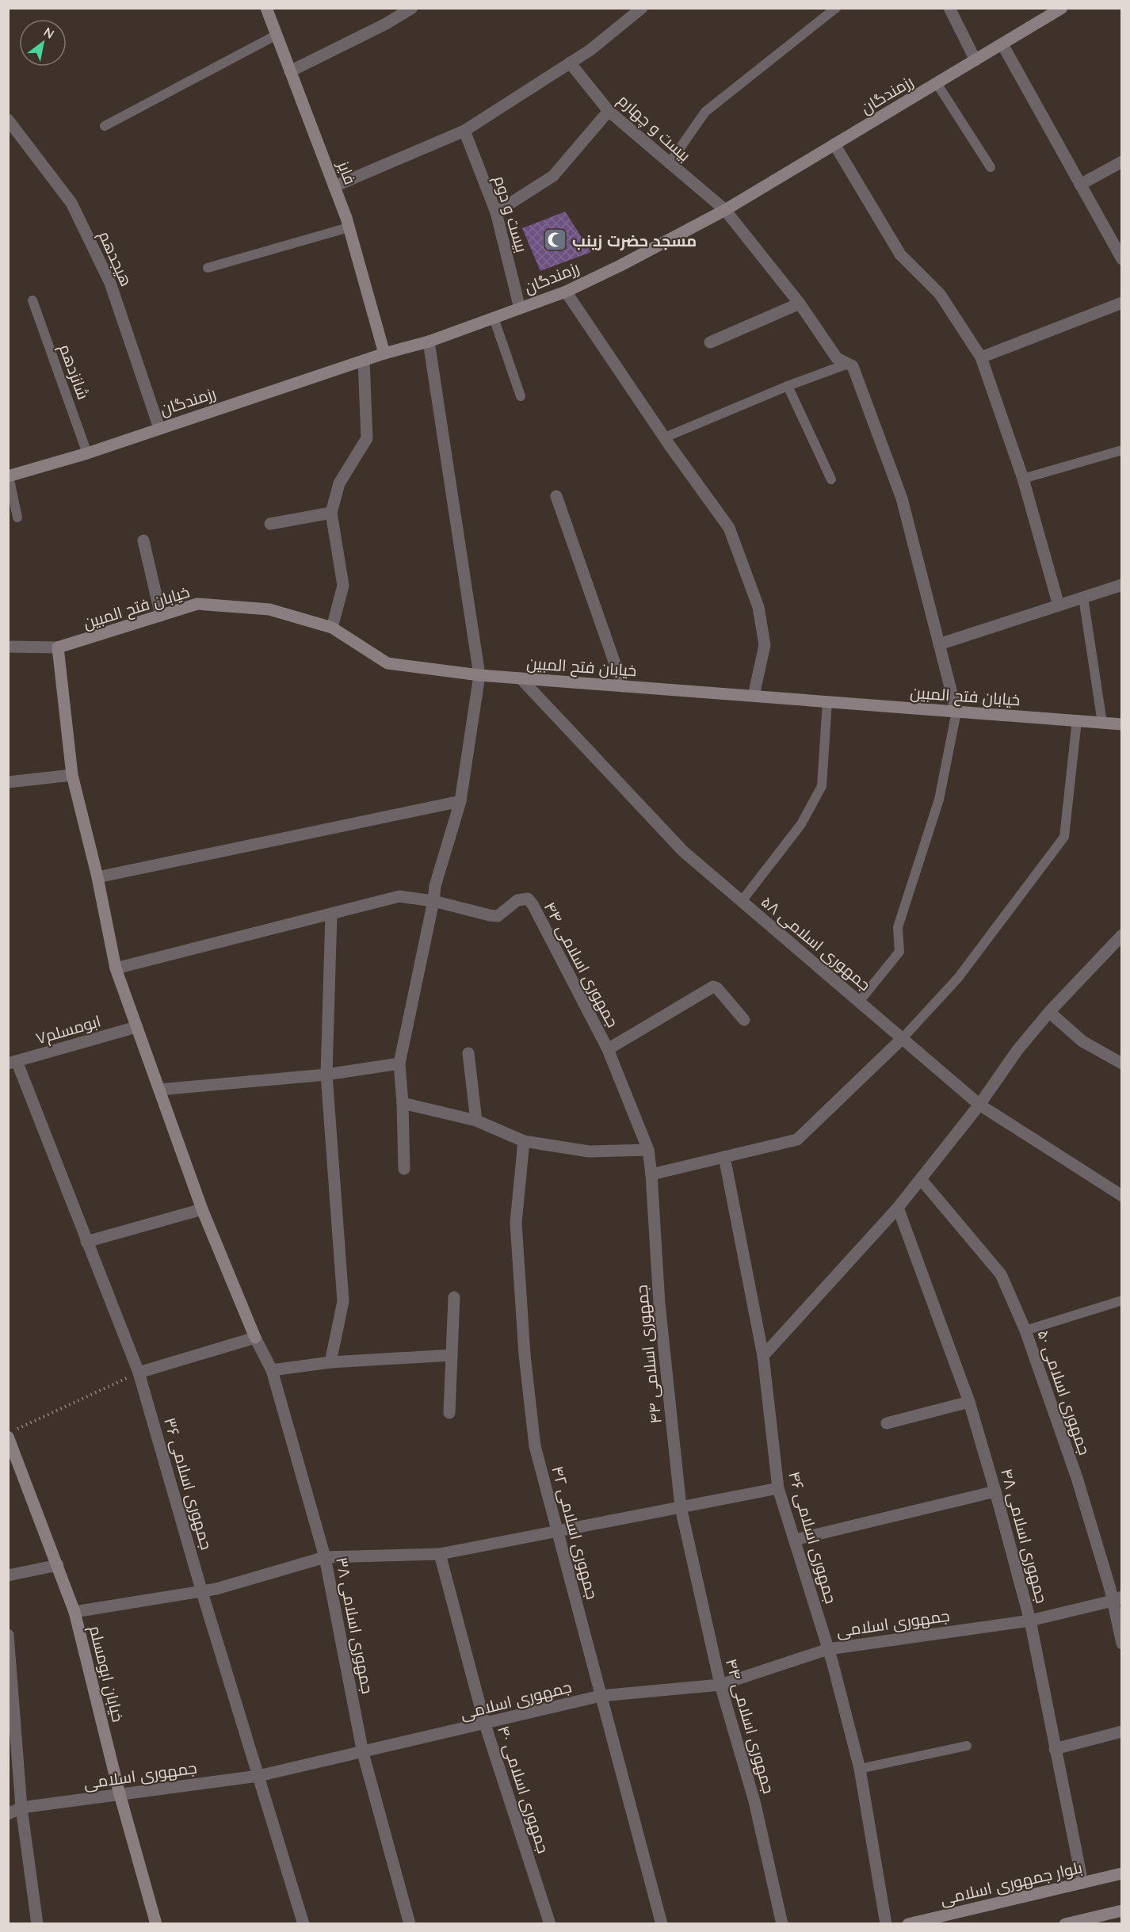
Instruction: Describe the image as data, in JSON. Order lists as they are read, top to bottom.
{
  "streets": {
    "street": [
      "رزمندگان",
      "بیست و چهارم",
      "فایز",
      "بیست و دوم",
      "هیجدهم",
      "خیابان فتح المبین",
      "جمهوری اسلامی ۵۸",
      "جمهوری اسلامی ۴۴",
      "ابومسلم۷",
      "جمهوری اسلامی ۵۰",
      "جمهوری اسلامی ۳۶",
      "جمهوری اسلامی ۴۲",
      "جمهوری اسلامی ۴۸",
      "جمهوری اسلامی ۴۶",
      "جمهوری اسلامی",
      "جمهوری اسلامی ۳۸",
      "خیابان ابومسلم",
      "جمهوری اسلامی ۴۰",
      "بلوار جمهوری اسلامی"
    ],
    "lane": ["شانزدهم"]
  },
  "crossings": [
    ["رزمندگان", "بیست و چهارم"],
    ["رزمندگان", "فایز"],
    ["رزمندگان", "بیست و دوم"],
    ["رزمندگان", "هیجدهم"],
    ["رزمندگان", "شانزدهم"],
    ["بیست و چهارم", "خیابان فتح المبین"],
    ["خیابان فتح المبین", "جمهوری اسلامی ۵۸"],
    ["جمهوری اسلامی ۴۴", "جمهوری اسلامی"],
    ["ابومسلم۷", "جمهوری اسلامی ۳۶"],
    ["جمهوری اسلامی ۵۰", "جمهوری اسلامی"],
    ["جمهوری اسلامی ۳۶", "جمهوری اسلامی"],
    ["جمهوری اسلامی ۴۲", "جمهوری اسلامی"],
    ["جمهوری اسلامی ۴۸", "جمهوری اسلامی"],
    ["جمهوری اسلامی ۴۸", "بلوار جمهوری اسلامی"],
    ["جمهوری اسلامی ۴۶", "جمهوری اسلامی"],
    ["جمهوری اسلامی", "جمهوری اسلامی ۳۸"],
    ["جمهوری اسلامی", "خیابان ابومسلم"],
    ["جمهوری اسلامی", "جمهوری اسلامی ۴۰"]
  ],
  "places": {
    "mosque": ["مسجد حضرت زینب"]
  },
  "north": "top right"
}
